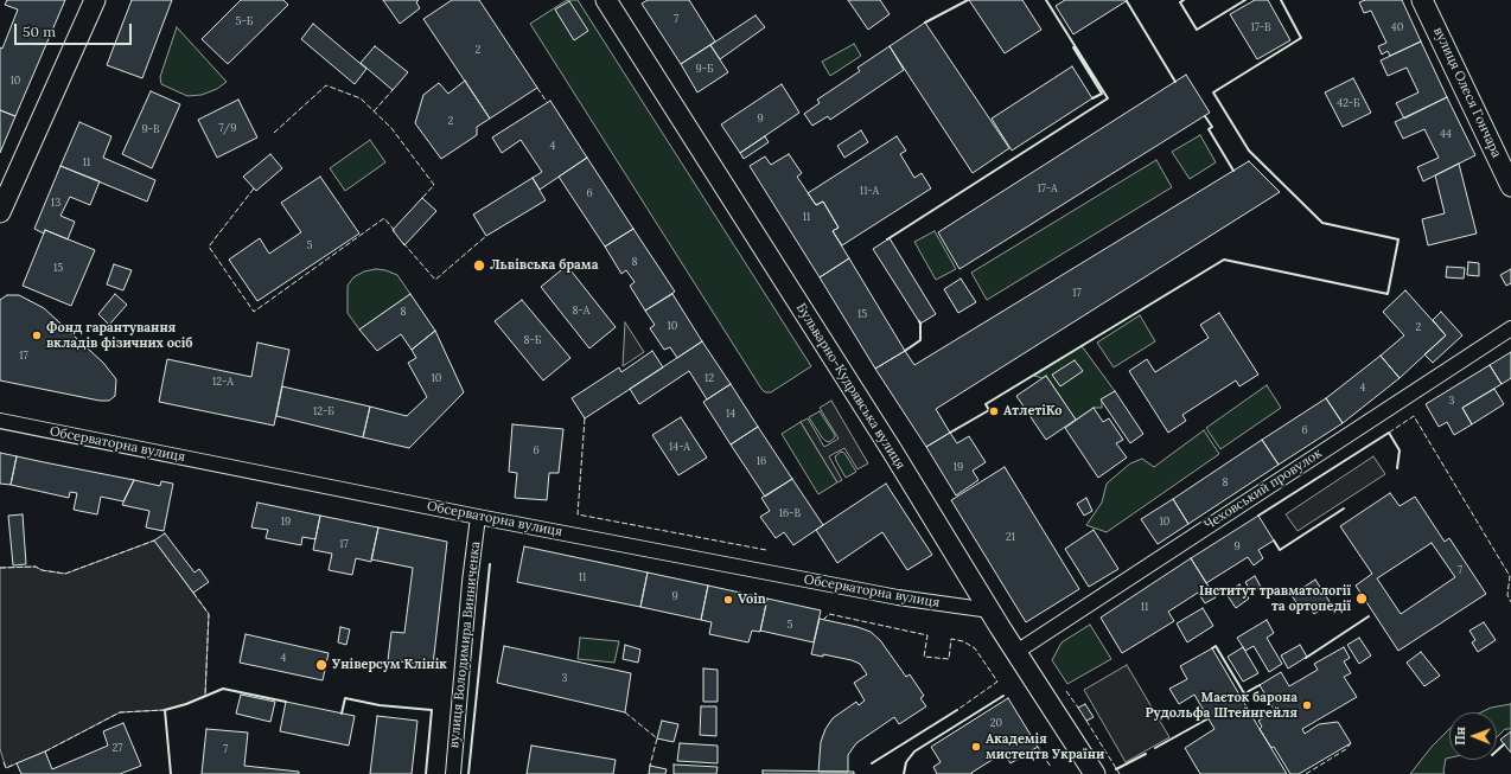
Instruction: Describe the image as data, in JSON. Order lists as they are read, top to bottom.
{
  "streets": {
    "main road": ["вулиця Олеся Гончара", "Бульварно-Кудрявська вулиця"],
    "street": ["Обсерваторна вулиця", "Чеховський провулок", "вулиця Володимира Винниченка"]
  },
  "crossings": [
    ["Бульварно-Кудрявська вулиця", "Обсерваторна вулиця"],
    ["Бульварно-Кудрявська вулиця", "Чеховський провулок"],
    ["Обсерваторна вулиця", "вулиця Володимира Винниченка"]
  ],
  "places": [
    "Львівська брама",
    "Фонд гарантування вкладів фізичних осіб",
    "АтлетіКо",
    "Інститут травматології та ортопедії",
    "Voin",
    "Універсум Клінік",
    "Маєток барона Рудольфа Штейнгейля",
    "Академія мистецтв України"
  ],
  "house_numbers": [
    "7",
    "5-Б",
    "17-В",
    "40",
    "2",
    "9-Б",
    "10",
    "42-Б",
    "9",
    "2",
    "7/9",
    "9-В",
    "44",
    "4",
    "11",
    "17-А",
    "11-А",
    "6",
    "13",
    "11",
    "5",
    "8",
    "15",
    "17",
    "8-А",
    "8",
    "15",
    "10",
    "2",
    "8-Б",
    "17",
    "10",
    "12",
    "12-А",
    "4",
    "3",
    "12-Б",
    "14",
    "6",
    "14-А",
    "6",
    "16",
    "19",
    "8",
    "16-В",
    "19",
    "10",
    "21",
    "17",
    "9",
    "7",
    "11",
    "9",
    "11",
    "5",
    "4",
    "3",
    "20",
    "27",
    "7"
  ],
  "scale_bar": "50 m",
  "north": "left"
}
